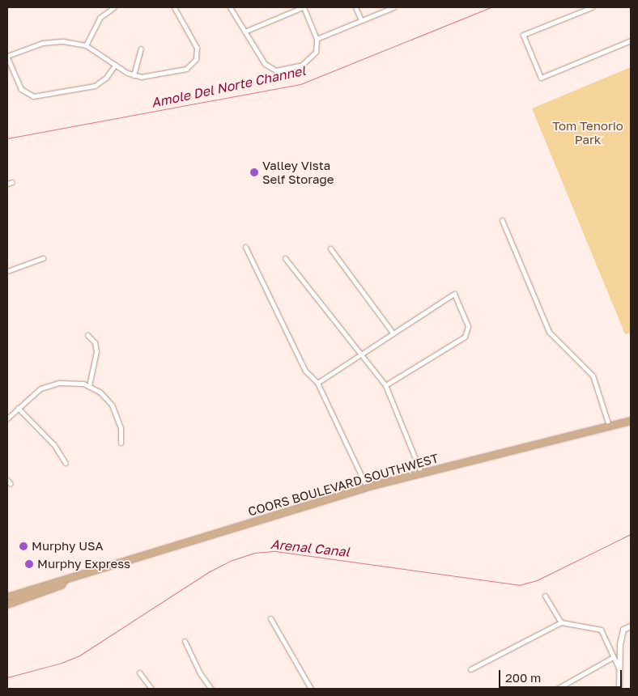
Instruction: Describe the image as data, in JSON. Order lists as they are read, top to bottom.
{
  "streets": {
    "main road": ["COORS BOULEVARD SOUTHWEST"]
  },
  "water": ["Amole Del Norte Channel", "Arenal Canal"],
  "parks": ["Tom Tenorio Park"],
  "places": ["Valley Vista Self Storage", "Murphy USA", "Murphy Express"],
  "scale_bar": "200 m"
}
